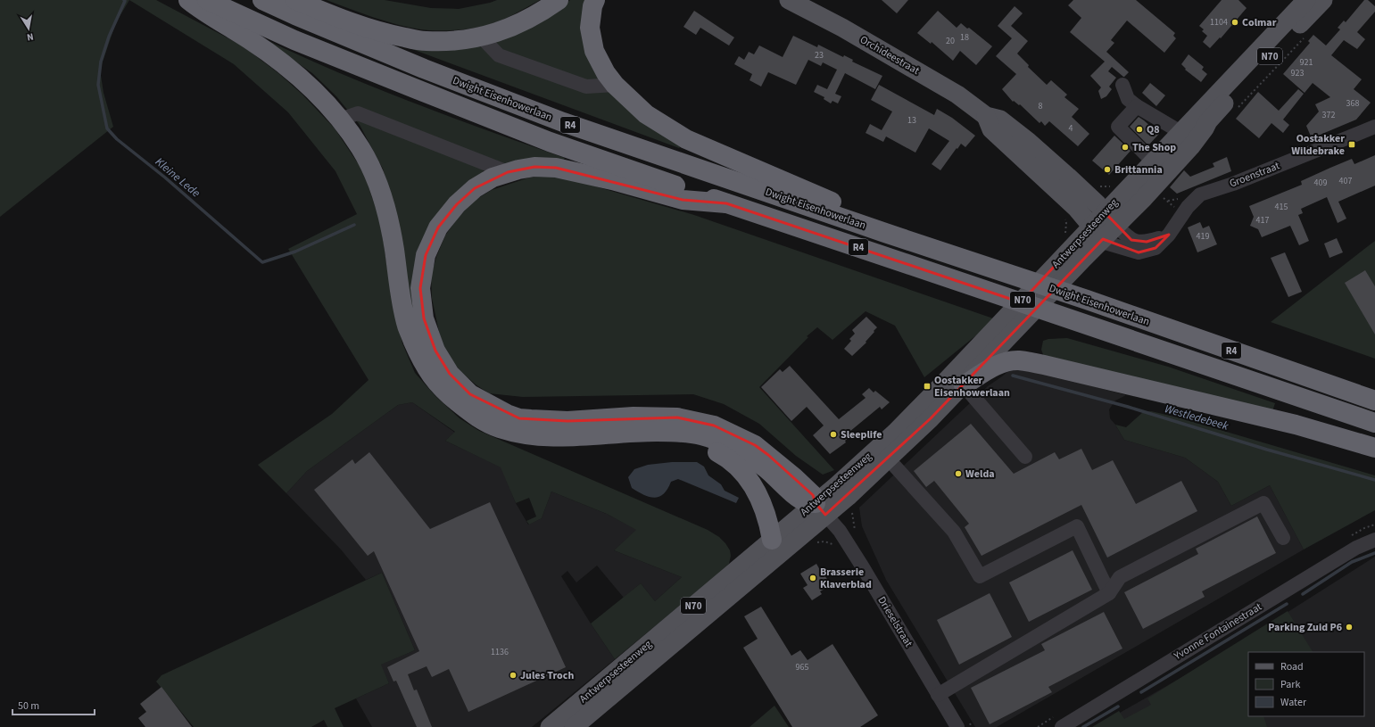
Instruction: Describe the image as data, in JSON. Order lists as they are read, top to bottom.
{
  "streets": {
    "highway": ["Dwight Eisenhowerlaan", "R4"],
    "main road": ["Orchideestraat", "N70", "Antwerpsesteenweg"],
    "street": ["Groenstraat", "Drieselstraat", "Yvonne Fontainestraat"]
  },
  "crossings": [
    ["Orchideestraat", "Groenstraat"],
    ["Orchideestraat", "Antwerpsesteenweg"],
    ["Groenstraat", "Antwerpsesteenweg"],
    ["Antwerpsesteenweg", "Drieselstraat"]
  ],
  "water": ["Kleine Lede", "Westledebeek"],
  "places": {
    "other": [
      "Colmar",
      "Q8",
      "The Shop",
      "Brittannia",
      "Sleeplife",
      "Welda",
      "Brasserie Klaverblad",
      "Parking Zuid P6",
      "Jules Troch"
    ],
    "transit": ["Oostakker Wildebrake", "Oostakker Eisenhowerlaan"]
  },
  "house_numbers": [
    "1104",
    "18",
    "20",
    "23",
    "921",
    "923",
    "368",
    "8",
    "372",
    "13",
    "4",
    "407",
    "409",
    "415",
    "417",
    "419",
    "1136",
    "965"
  ],
  "legend": ["Road", "Park", "Water"],
  "scale_bar": "50 m",
  "north": "bottom"
}
